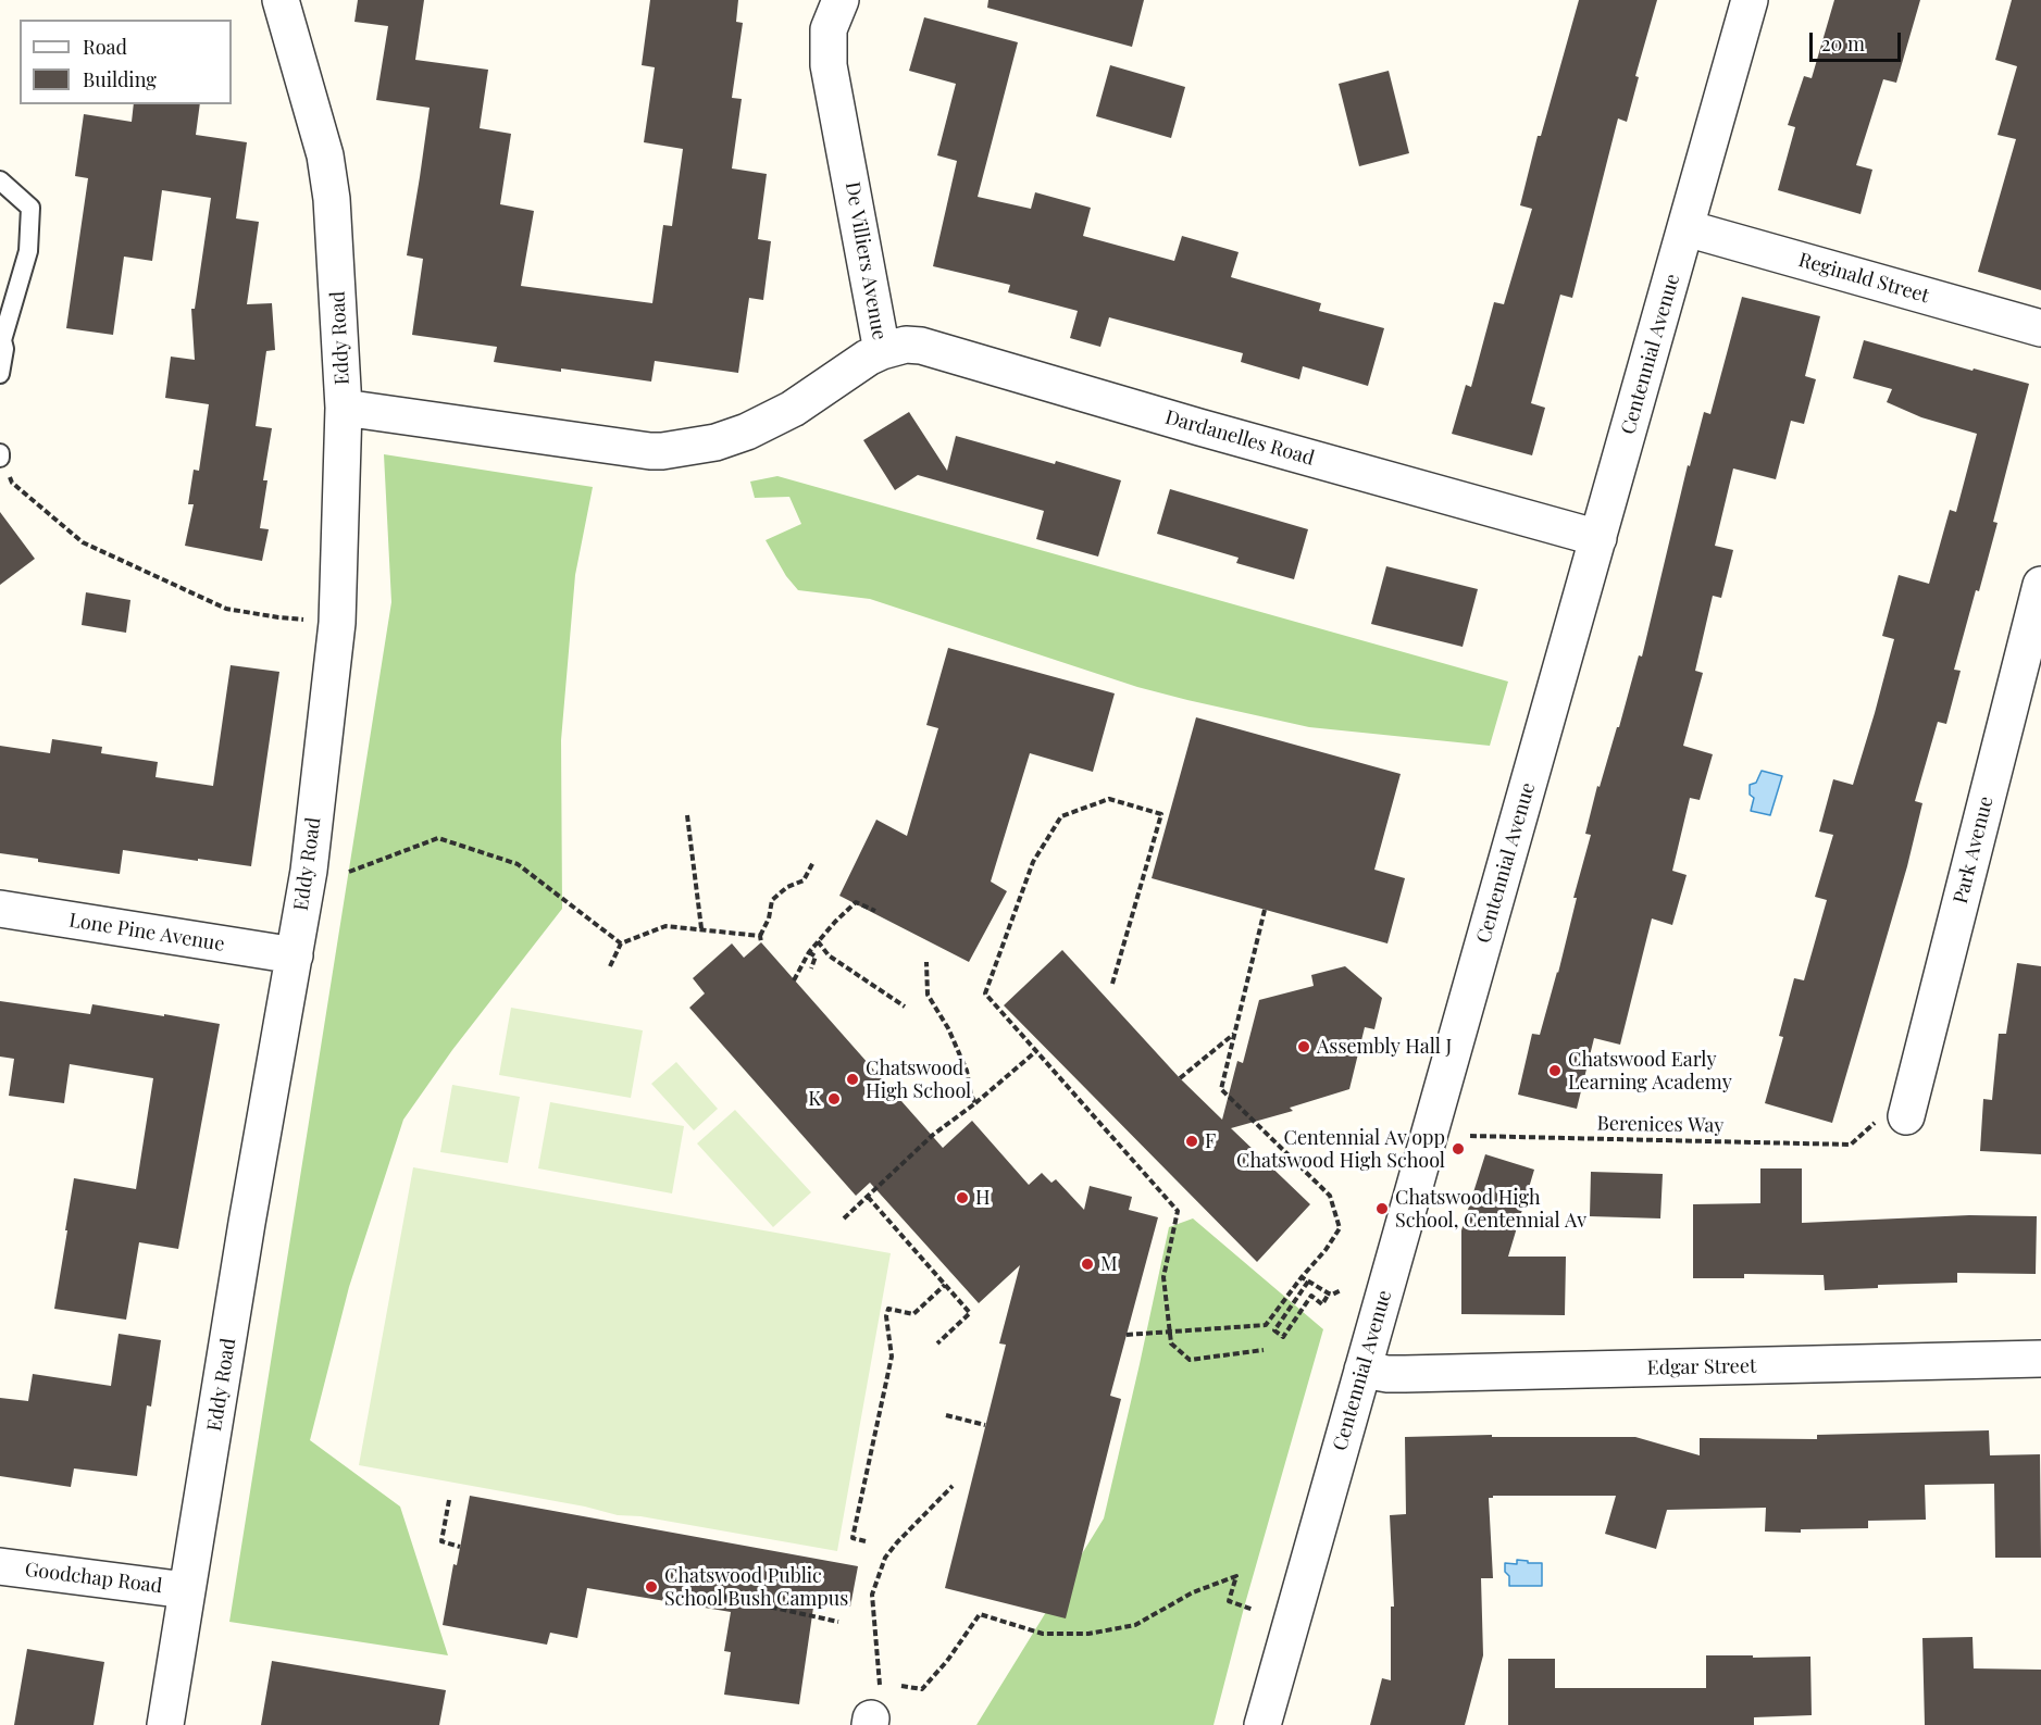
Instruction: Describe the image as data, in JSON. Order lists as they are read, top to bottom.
{
  "streets": {
    "street": [
      "De Villiers Avenue",
      "Reginald Street",
      "Eddy Road",
      "Centennial Avenue",
      "Dardanelles Road",
      "Park Avenue",
      "Lone Pine Avenue",
      "Edgar Street",
      "Goodchap Road"
    ],
    "path": ["Berenices Way"]
  },
  "crossings": [
    ["De Villiers Avenue", "Eddy Road"],
    ["De Villiers Avenue", "Dardanelles Road"],
    ["Reginald Street", "Centennial Avenue"],
    ["Eddy Road", "Lone Pine Avenue"],
    ["Eddy Road", "Goodchap Road"],
    ["Centennial Avenue", "Dardanelles Road"],
    ["Centennial Avenue", "Edgar Street"]
  ],
  "places": [
    "Assembly Hall J",
    "Chatswood Early Learning Academy",
    "Chatswood High School",
    "K",
    "F",
    "Centennial Av opp Chatswood High School",
    "H",
    "Chatswood High School, Centennial Av",
    "M",
    "Chatswood Public School Bush Campus"
  ],
  "legend": ["Road", "Building"],
  "scale_bar": "20 m"
}
